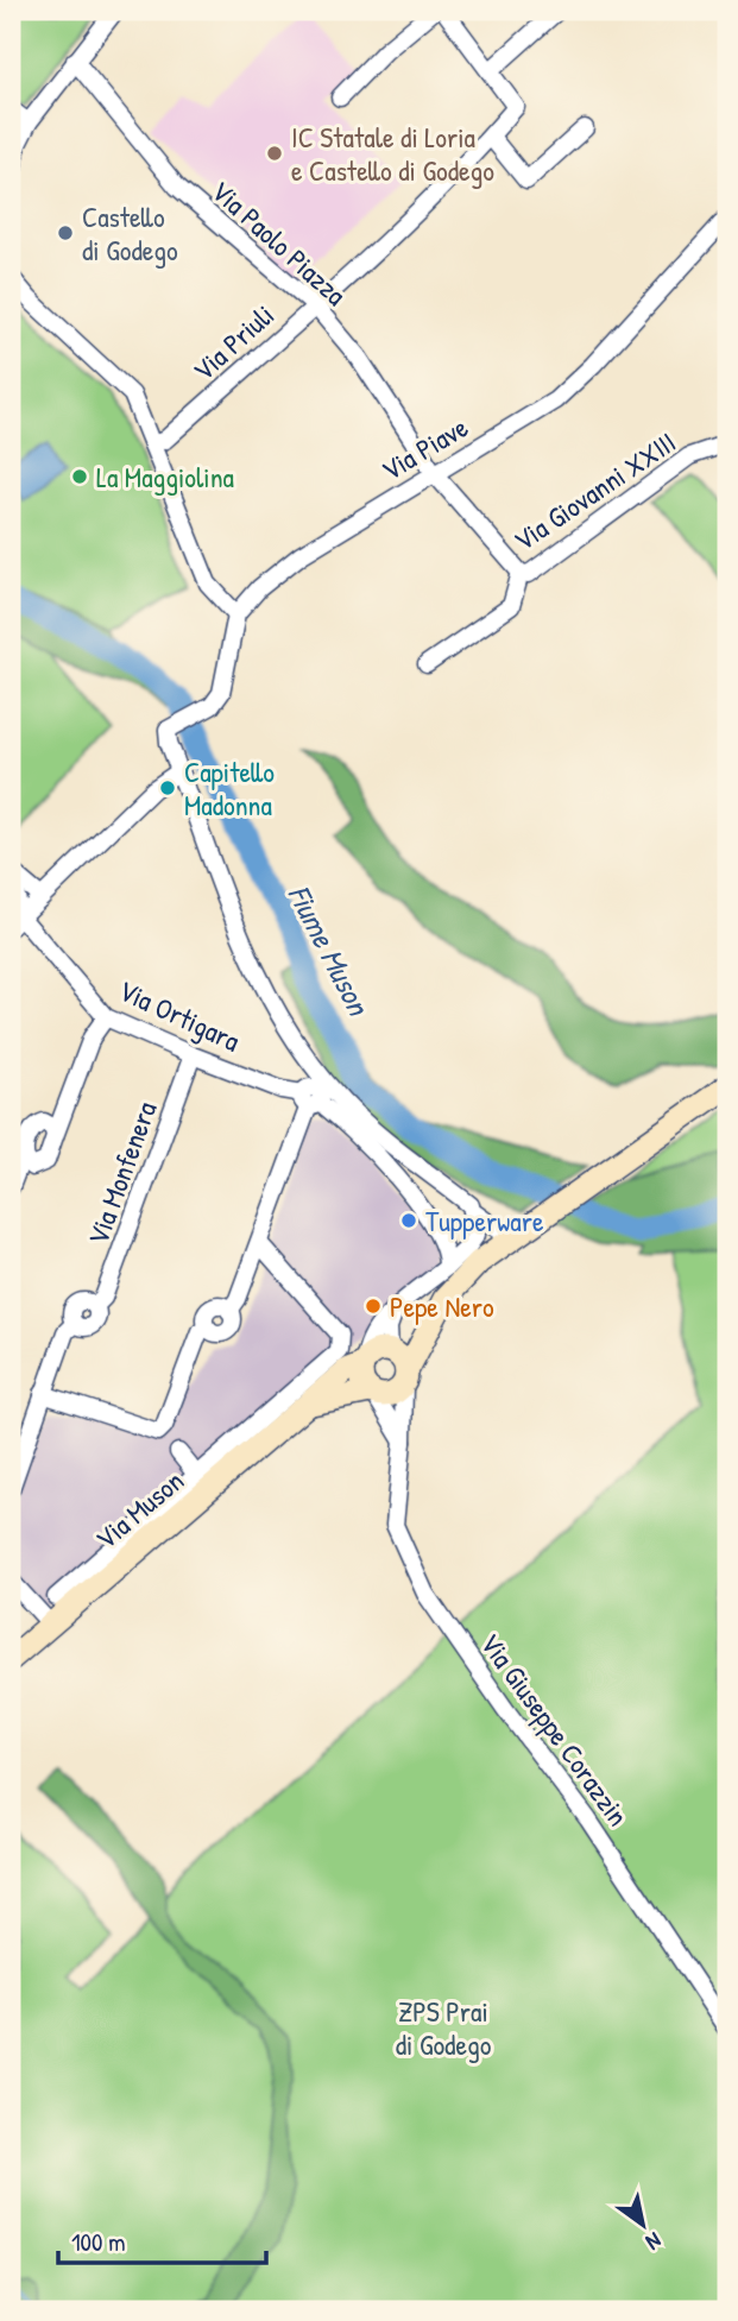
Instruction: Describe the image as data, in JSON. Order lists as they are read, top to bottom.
{
  "streets": {
    "main road": ["Via Muson"],
    "street": [
      "Via Paolo Piazza",
      "Via Priuli",
      "Via Piave",
      "Via Giovanni XXIII",
      "Via Ortigara",
      "Via Monfenera",
      "Via Giuseppe Corazzin"
    ]
  },
  "crossings": [
    ["Via Paolo Piazza", "Via Priuli"],
    ["Via Paolo Piazza", "Via Piave"],
    ["Via Paolo Piazza", "Via Giovanni XXIII"],
    ["Via Piave", "Via Giovanni XXIII"],
    ["Via Ortigara", "Via Monfenera"],
    ["Via Muson", "Via Giuseppe Corazzin"]
  ],
  "water": ["Fiume Muson"],
  "parks": ["ZPS Prai di Godego"],
  "places": [
    "IC Statale di Loria e Castello di Godego",
    "Castello di Godego",
    "La Maggiolina",
    "Capitello Madonna",
    "Tupperware",
    "Pepe Nero"
  ],
  "scale_bar": "100 m",
  "north": "bottom right"
}
